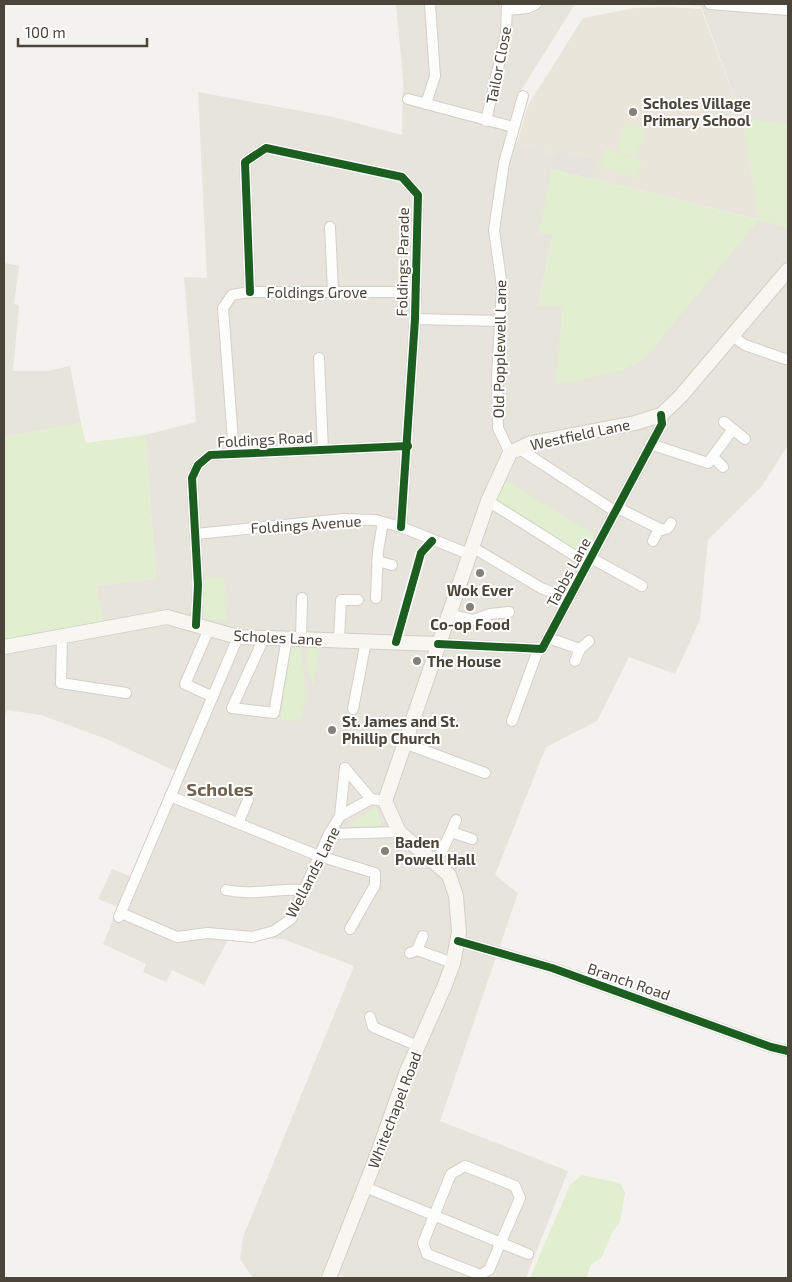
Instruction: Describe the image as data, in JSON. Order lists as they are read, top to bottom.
{
  "streets": {
    "main road": ["Westfield Lane", "Scholes Lane", "Whitechapel Road"],
    "street": [
      "Tailor Close",
      "Foldings Parade",
      "Foldings Grove",
      "Old Popplewell Lane",
      "Foldings Road",
      "Foldings Avenue",
      "Tabbs Lane",
      "Wellands Lane",
      "Branch Road"
    ]
  },
  "crossings": [
    ["Foldings Parade", "Foldings Grove"],
    ["Foldings Parade", "Old Popplewell Lane"],
    ["Foldings Parade", "Foldings Road"],
    ["Foldings Parade", "Foldings Avenue"],
    ["Foldings Grove", "Foldings Road"],
    ["Old Popplewell Lane", "Westfield Lane"],
    ["Westfield Lane", "Foldings Avenue"],
    ["Westfield Lane", "Tabbs Lane"],
    ["Westfield Lane", "Scholes Lane"],
    ["Westfield Lane", "Wellands Lane"],
    ["Foldings Road", "Foldings Avenue"],
    ["Foldings Road", "Scholes Lane"],
    ["Foldings Avenue", "Tabbs Lane"],
    ["Branch Road", "Whitechapel Road"]
  ],
  "districts": ["Scholes"],
  "places": [
    "Scholes Village Primary School",
    "Wok Ever",
    "Co-op Food",
    "The House",
    "St. James and St. Phillip Church",
    "Baden Powell Hall"
  ],
  "scale_bar": "100 m"
}
